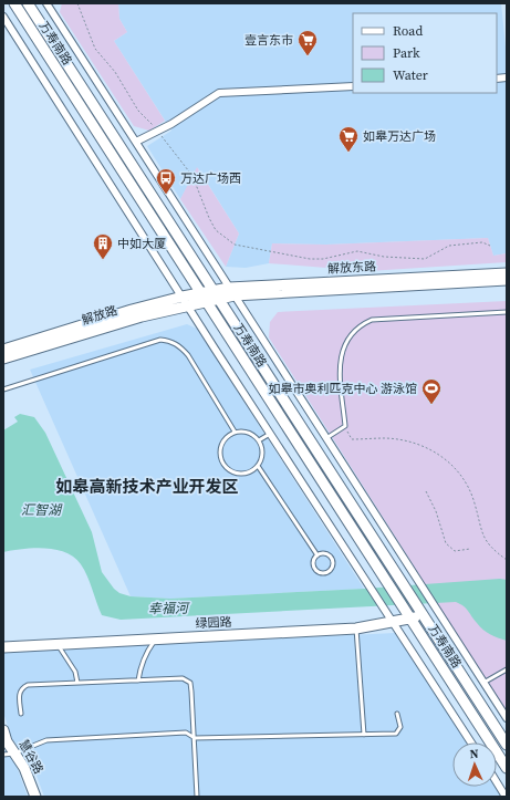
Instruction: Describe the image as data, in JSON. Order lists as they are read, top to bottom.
{
  "streets": {
    "main road": [
      "万寿南路",
      "解放东路",
      "解放路",
      "绿园路",
      "慧谷路"
    ]
  },
  "crossings": [
    ["万寿南路", "解放东路"],
    ["万寿南路", "解放路"],
    ["万寿南路", "绿园路"],
    ["解放东路", "解放路"]
  ],
  "districts": ["如皋高新技术产业开发区"],
  "water": ["汇智湖", "幸福河"],
  "places": {
    "supermarket": ["壹言东市", "如皋万达广场"],
    "bus stop": ["万达广场西"],
    "building": ["中如大厦"],
    "sports": ["如皋市奥利匹克中心 游泳馆"]
  },
  "legend": ["Road", "Park", "Water"],
  "north": "top"
}
